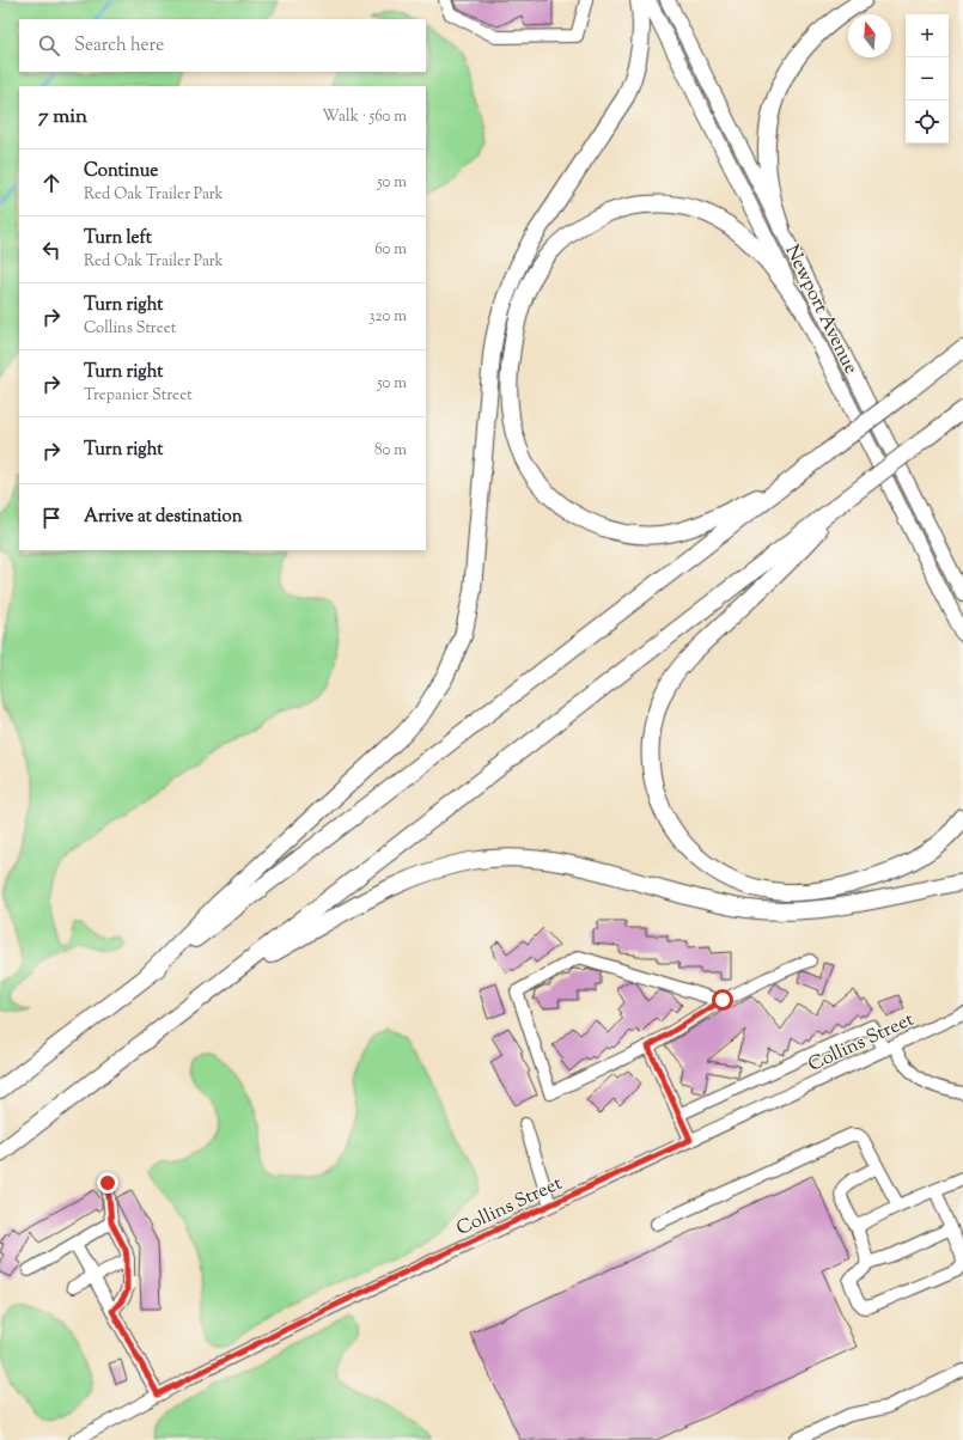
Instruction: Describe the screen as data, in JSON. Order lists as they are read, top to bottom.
{
  "streets": {
    "main road": ["Newport Avenue"],
    "street": ["Collins Street"]
  },
  "north": "top",
  "page": {
    "map_buttons": ["+", "−"],
    "search": "Search here",
    "heading": ["7 min", "Walk · 560 m"],
    "list": [
      ["Continue", "Red Oak Trailer Park", "50 m"],
      ["Turn left", "Red Oak Trailer Park", "60 m"],
      ["Turn right", "Collins Street", "320 m"],
      ["Turn right", "Trepanier Street", "50 m"],
      ["Turn right", "80 m"],
      "Arrive at destination"
    ]
  }
}
